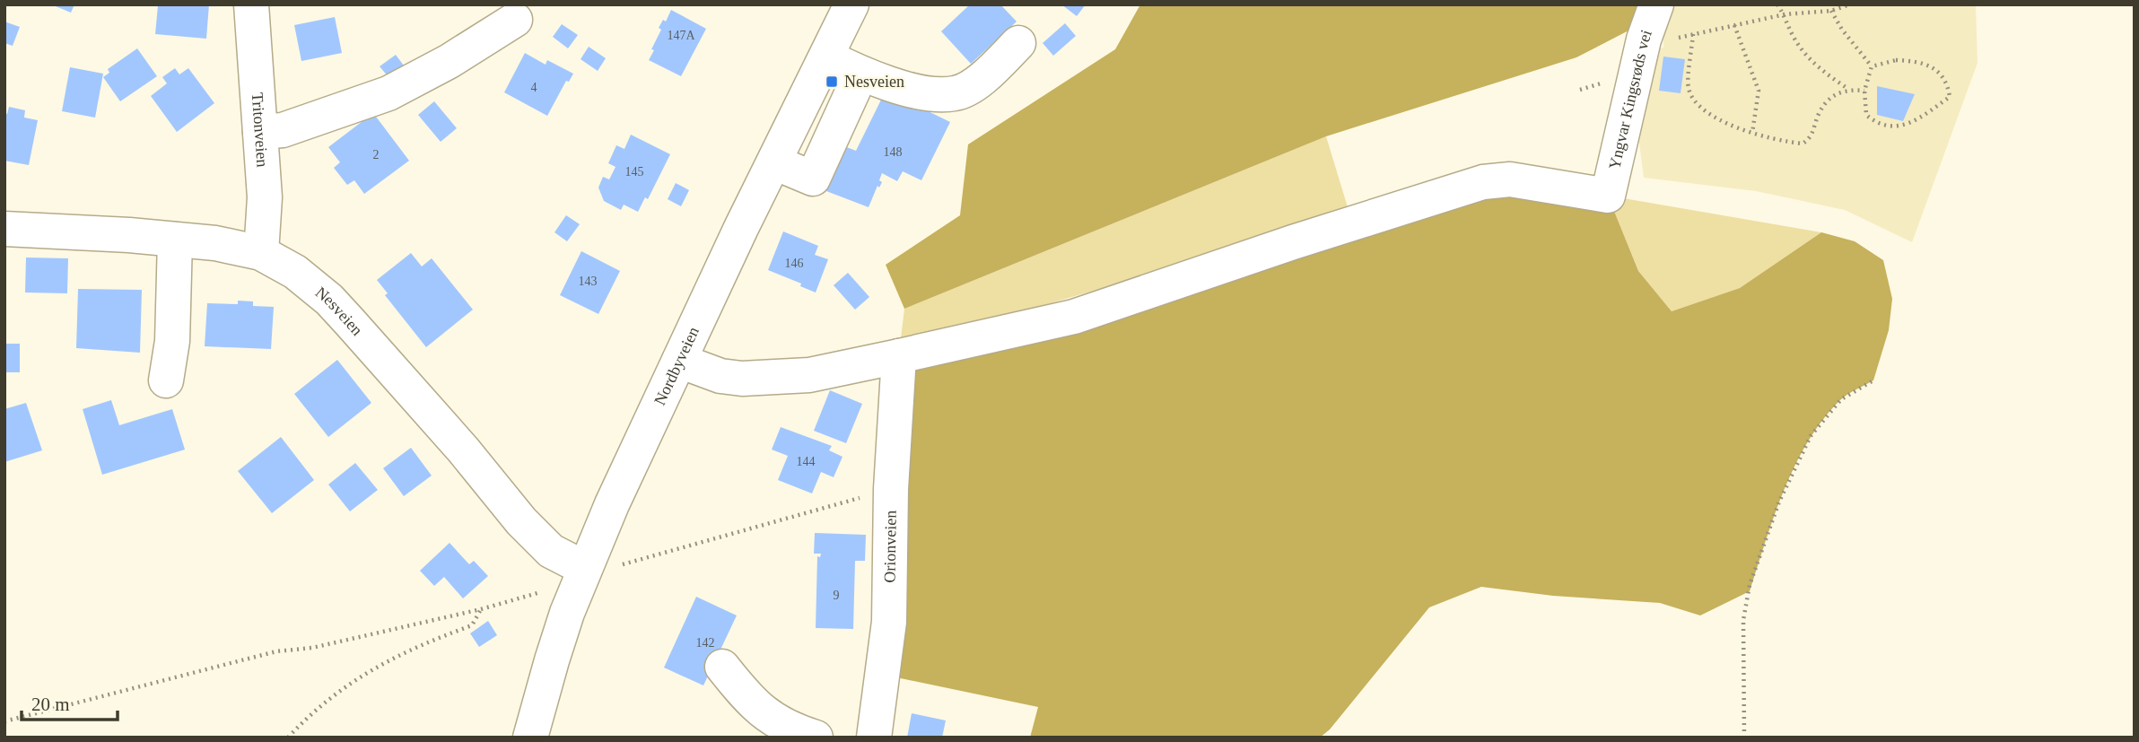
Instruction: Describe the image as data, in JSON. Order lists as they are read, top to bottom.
{
  "streets": {
    "street": [
      "Yngvar Kingsrøds vei",
      "Tritonveien",
      "Nesveien",
      "Nordbyveien",
      "Orionveien"
    ]
  },
  "crossings": [
    ["Yngvar Kingsrøds vei", "Orionveien"],
    ["Tritonveien", "Nesveien"],
    ["Nesveien", "Nordbyveien"]
  ],
  "places": {
    "transit": ["Nesveien"]
  },
  "house_numbers": [
    "147A",
    "4",
    "148",
    "2",
    "145",
    "146",
    "143",
    "144",
    "9",
    "142"
  ],
  "scale_bar": "20 m"
}
